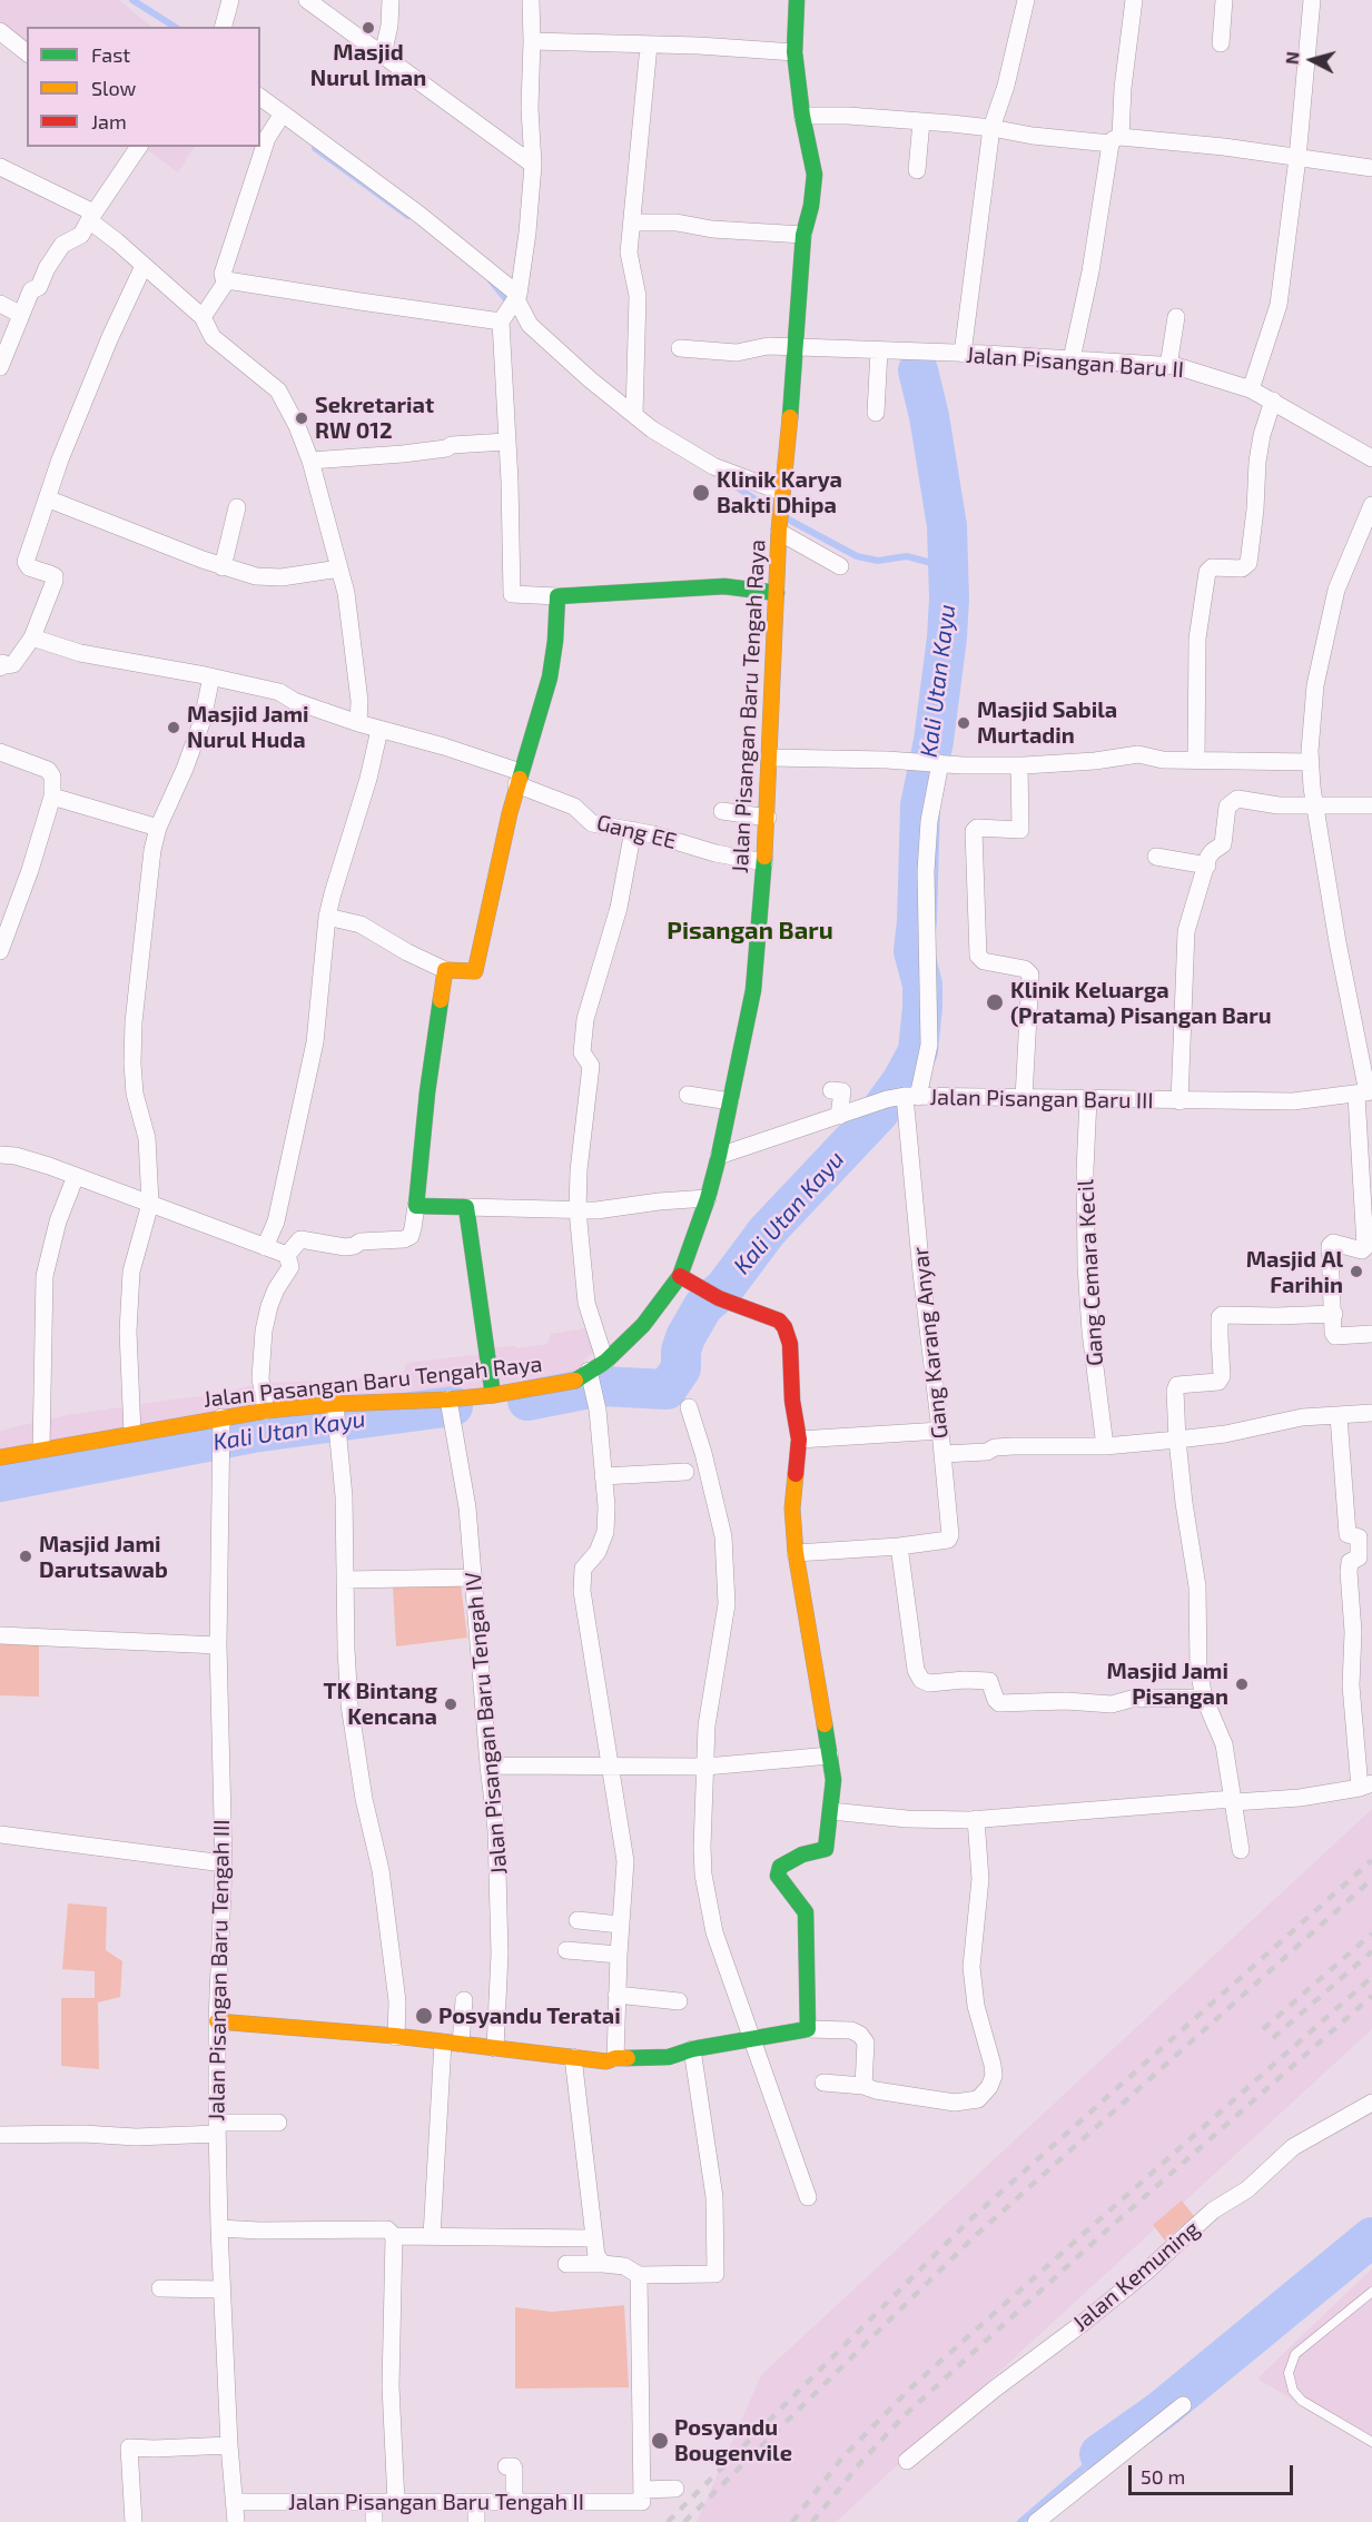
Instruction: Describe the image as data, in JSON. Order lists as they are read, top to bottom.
{
  "streets": {
    "street": [
      "Jalan Pisangan Baru II",
      "Jalan Pisangan Baru Tengah Raya",
      "Gang EE",
      "Jalan Pisangan Baru III",
      "Gang Cemara Kecil",
      "Gang Karang Anyar",
      "Jalan Pasangan Baru Tengah Raya",
      "Jalan Pisangan Baru Tengah IV",
      "Jalan Pisangan Baru Tengah III",
      "Jalan Kemuning",
      "Jalan Pisangan Baru Tengah II"
    ]
  },
  "crossings": [
    ["Jalan Pisangan Baru II", "Jalan Pisangan Baru Tengah Raya"],
    ["Jalan Pisangan Baru Tengah Raya", "Gang EE"],
    ["Jalan Pisangan Baru Tengah Raya", "Jalan Pisangan Baru III"],
    ["Jalan Pisangan Baru Tengah Raya", "Jalan Pasangan Baru Tengah Raya"],
    ["Jalan Pisangan Baru III", "Gang Cemara Kecil"],
    ["Jalan Pisangan Baru III", "Gang Karang Anyar"],
    ["Jalan Pasangan Baru Tengah Raya", "Jalan Pisangan Baru Tengah IV"],
    ["Jalan Pasangan Baru Tengah Raya", "Jalan Pisangan Baru Tengah III"],
    ["Jalan Pisangan Baru Tengah III", "Jalan Pisangan Baru Tengah II"]
  ],
  "districts": ["Pisangan Baru"],
  "water": ["Kali Utan Kayu"],
  "places": [
    "Masjid Nurul Iman",
    "Sekretariat RW 012",
    "Klinik Karya Bakti Dhipa",
    "Masjid Sabila Murtadin",
    "Masjid Jami Nurul Huda",
    "Klinik Keluarga (Pratama) Pisangan Baru",
    "Masjid Al Farihin",
    "Masjid Jami Darutsawab",
    "Masjid Jami Pisangan",
    "TK Bintang Kencana",
    "Posyandu Teratai",
    "Posyandu Bougenvile"
  ],
  "legend": ["Fast", "Slow", "Jam"],
  "scale_bar": "50 m",
  "north": "left"
}
